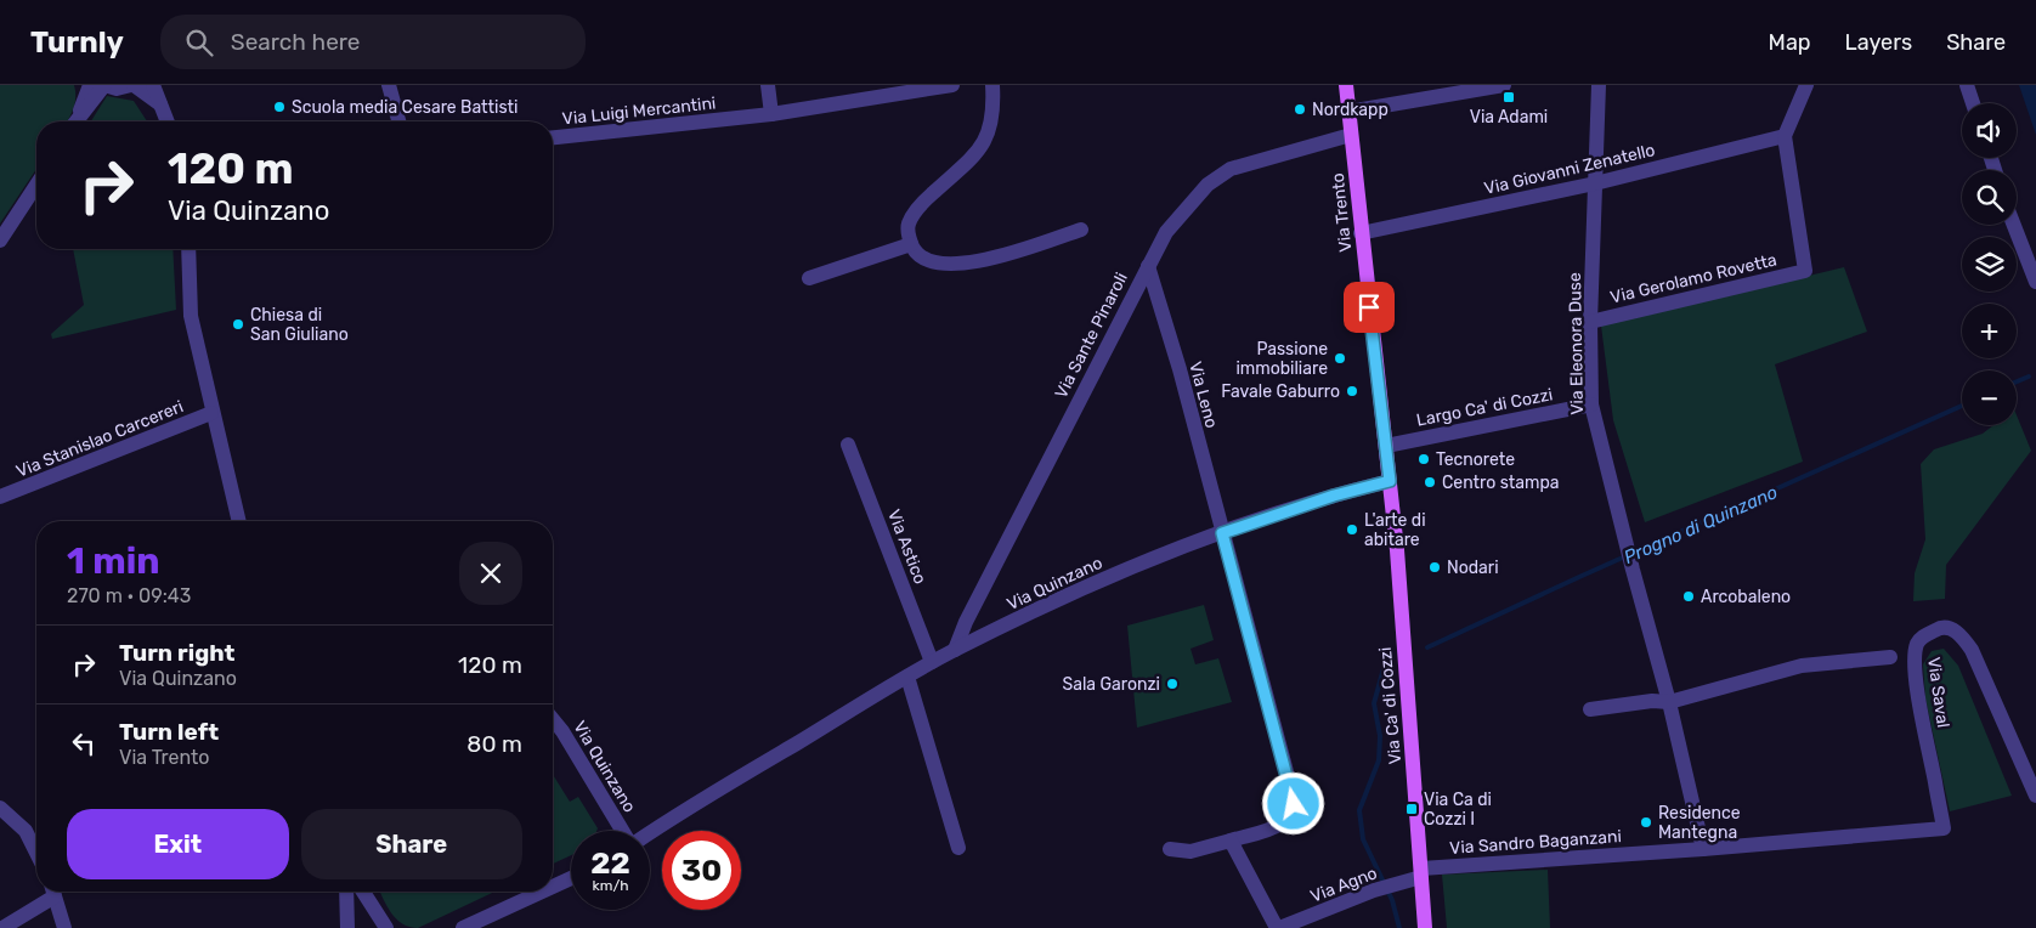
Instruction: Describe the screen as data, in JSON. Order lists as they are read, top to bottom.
{
  "streets": {
    "main road": ["Via Trento", "Via Ca' di Cozzi"],
    "street": [
      "Via Luigi Mercantini",
      "Via Giovanni Zenatello",
      "Via Gerolamo Rovetta",
      "Via Sante Pinaroli",
      "Via Eleonora Duse",
      "Via Leno",
      "Largo Ca' di Cozzi",
      "Via Stanislao Carcereri",
      "Via Astico",
      "Via Quinzano",
      "Via Saval",
      "Via Sandro Baganzani",
      "Via Agno"
    ]
  },
  "crossings": [
    ["Via Giovanni Zenatello", "Via Trento"],
    ["Via Giovanni Zenatello", "Via Gerolamo Rovetta"],
    ["Via Giovanni Zenatello", "Via Eleonora Duse"],
    ["Via Trento", "Via Sante Pinaroli"],
    ["Via Trento", "Largo Ca' di Cozzi"],
    ["Via Trento", "Via Quinzano"],
    ["Via Trento", "Via Ca' di Cozzi"],
    ["Via Gerolamo Rovetta", "Via Eleonora Duse"],
    ["Via Sante Pinaroli", "Via Leno"],
    ["Via Sante Pinaroli", "Via Quinzano"],
    ["Via Eleonora Duse", "Largo Ca' di Cozzi"],
    ["Via Eleonora Duse", "Via Sandro Baganzani"],
    ["Via Leno", "Via Quinzano"],
    ["Via Astico", "Via Quinzano"],
    ["Via Quinzano", "Via Ca' di Cozzi"],
    ["Via Saval", "Via Sandro Baganzani"],
    ["Via Ca' di Cozzi", "Via Sandro Baganzani"],
    ["Via Ca' di Cozzi", "Via Agno"],
    ["Via Sandro Baganzani", "Via Agno"]
  ],
  "water": ["Progno di Quinzano"],
  "places": {
    "transit": ["Via Adami", "Via Ca di Cozzi I"],
    "other": [
      "Scuola media Cesare Battisti",
      "Nordkapp",
      "Chiesa di San Giuliano",
      "Passione immobiliare",
      "Favale Gaburro",
      "Tecnorete",
      "Centro stampa",
      "L'arte di abitare",
      "Nodari",
      "Arcobaleno",
      "Sala Garonzi",
      "Residence Mantegna"
    ]
  },
  "page": {
    "header": "Turnly",
    "search": "Search here",
    "nav": ["Map", "Layers", "Share"],
    "map_buttons": ["+", "−"],
    "turn": ["120 m", "Via Quinzano"],
    "heading": ["1 min", "270 m · 09:43"],
    "list": [
      {
        "name": "Turn right",
        "note": "Via Quinzano",
        "value": "120 m"
      },
      {
        "name": "Turn left",
        "note": "Via Trento",
        "value": "80 m"
      }
    ],
    "buttons": ["Exit", "Share"],
    "speed": "22 km/h",
    "limit": "30"
  }
}
